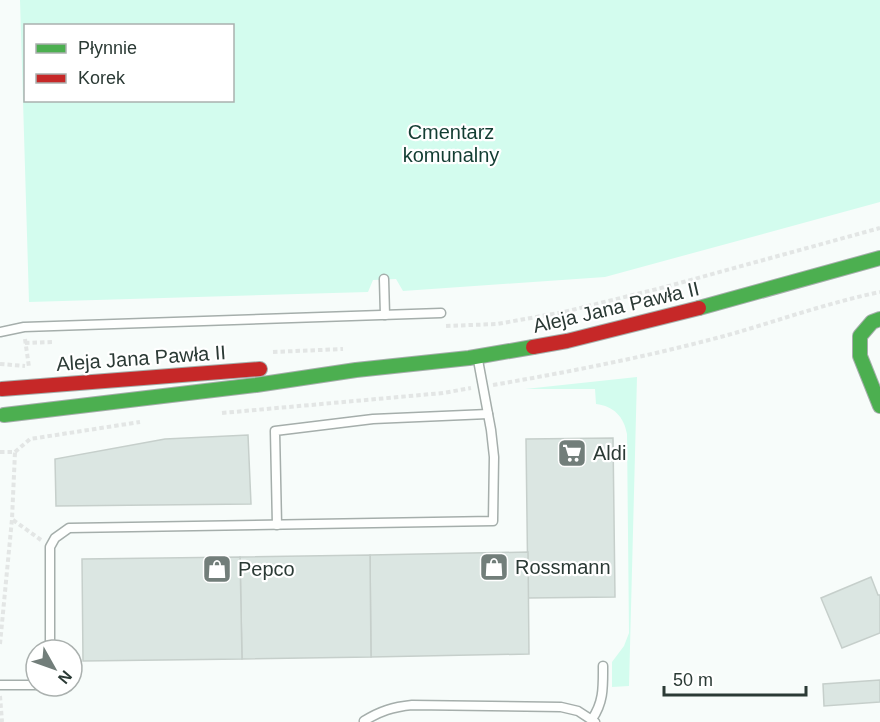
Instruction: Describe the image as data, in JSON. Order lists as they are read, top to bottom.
{
  "streets": {
    "main road": ["Aleja Jana Pawła II"]
  },
  "parks": ["Cmentarz komunalny"],
  "places": {
    "supermarket": ["Aldi"],
    "shop": ["Rossmann", "Pepco"]
  },
  "legend": ["Płynnie", "Korek"],
  "scale_bar": "50 m",
  "north": "bottom right"
}
